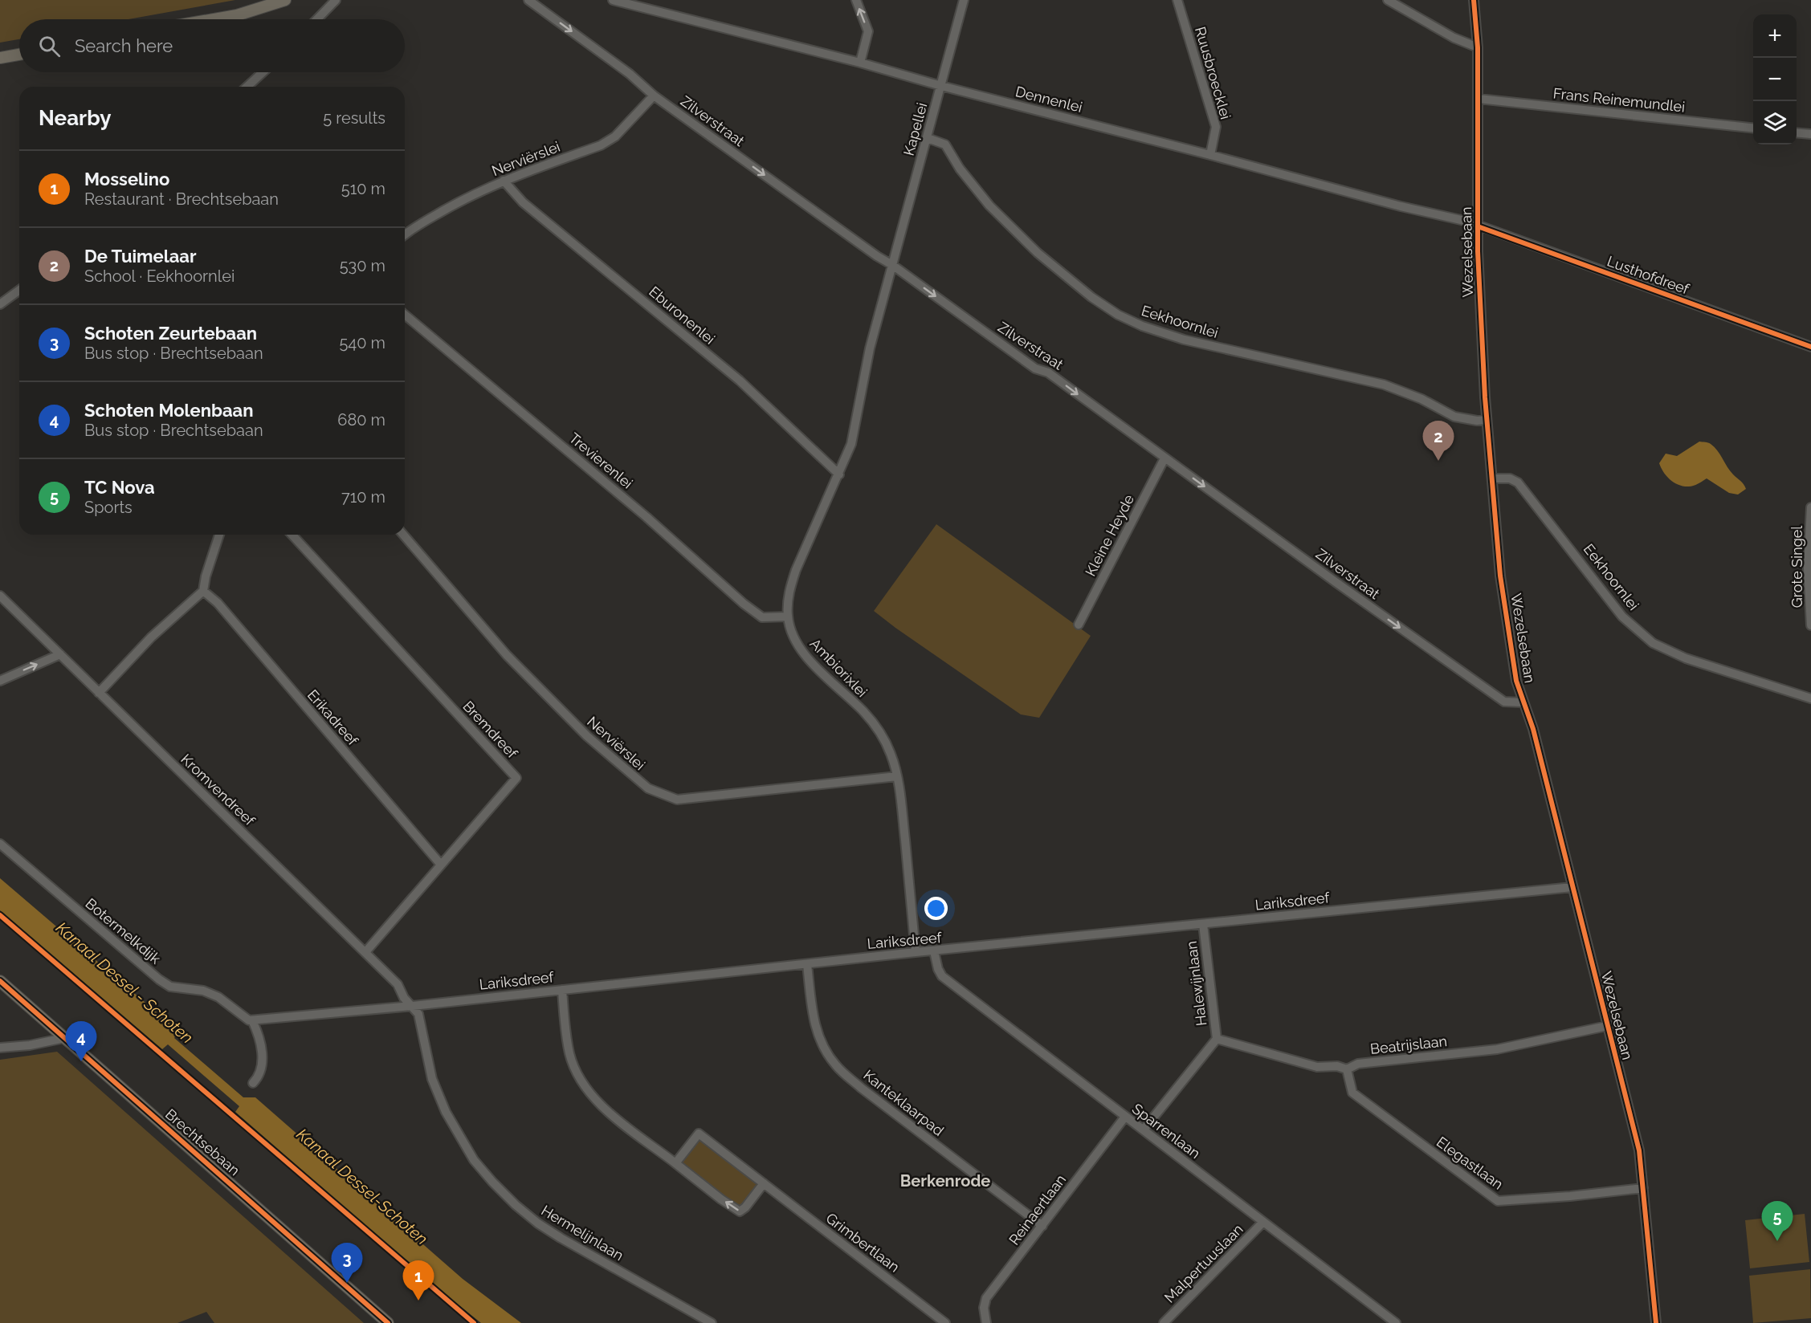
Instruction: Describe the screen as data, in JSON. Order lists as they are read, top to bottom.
{
  "streets": {
    "main road": ["Brechtsebaan"],
    "street": [
      "Ruusbroecklei",
      "Dennenlei",
      "Frans Reinemundlei",
      "Zilverstraat",
      "Kapellei",
      "Nerviërslei",
      "Wezelsebaan",
      "Lusthofdreef",
      "Eburonenlei",
      "Eekhoornlei",
      "Trevierenlei",
      "Kleine Heyde",
      "Grote Singel",
      "Ambiorixlei",
      "Erikadreef",
      "Bremdreef",
      "Kromvendreef",
      "Lariksdreef",
      "Botermelkdijk",
      "Halewijnlaan",
      "Beatrijslaan",
      "Kanteklaarpad",
      "Sparrenlaan",
      "Elegastlaan",
      "Reinaertlaan",
      "Hermelijnlaan",
      "Grimbertlaan",
      "Malpertuuslaan"
    ]
  },
  "crossings": [
    ["Ruusbroecklei", "Dennenlei"],
    ["Dennenlei", "Kapellei"],
    ["Dennenlei", "Wezelsebaan"],
    ["Dennenlei", "Lusthofdreef"],
    ["Frans Reinemundlei", "Wezelsebaan"],
    ["Zilverstraat", "Kapellei"],
    ["Zilverstraat", "Nerviërslei"],
    ["Zilverstraat", "Wezelsebaan"],
    ["Zilverstraat", "Kleine Heyde"],
    ["Zilverstraat", "Ambiorixlei"],
    ["Kapellei", "Eekhoornlei"],
    ["Kapellei", "Ambiorixlei"],
    ["Nerviërslei", "Eburonenlei"],
    ["Nerviërslei", "Ambiorixlei"],
    ["Wezelsebaan", "Lusthofdreef"],
    ["Wezelsebaan", "Eekhoornlei"],
    ["Wezelsebaan", "Lariksdreef"],
    ["Wezelsebaan", "Beatrijslaan"],
    ["Wezelsebaan", "Elegastlaan"],
    ["Eburonenlei", "Ambiorixlei"],
    ["Trevierenlei", "Ambiorixlei"],
    ["Ambiorixlei", "Lariksdreef"],
    ["Erikadreef", "Bremdreef"],
    ["Bremdreef", "Kromvendreef"],
    ["Kromvendreef", "Lariksdreef"],
    ["Kromvendreef", "Hermelijnlaan"],
    ["Lariksdreef", "Botermelkdijk"],
    ["Lariksdreef", "Halewijnlaan"],
    ["Lariksdreef", "Kanteklaarpad"],
    ["Lariksdreef", "Sparrenlaan"],
    ["Lariksdreef", "Hermelijnlaan"],
    ["Halewijnlaan", "Beatrijslaan"],
    ["Halewijnlaan", "Sparrenlaan"],
    ["Beatrijslaan", "Elegastlaan"],
    ["Kanteklaarpad", "Reinaertlaan"],
    ["Sparrenlaan", "Reinaertlaan"],
    ["Sparrenlaan", "Malpertuuslaan"]
  ],
  "one_way": ["Zilverstraat"],
  "districts": ["Berkenrode"],
  "water": ["Kanaal Dessel - Schoten", "Kanaal Dessel-Schoten"],
  "page": {
    "map_buttons": ["+", "−"],
    "search": "Search here",
    "heading": ["Nearby", "5 results"],
    "list": [
      {
        "mark": "1",
        "name": "Mosselino",
        "note": "Restaurant · Brechtsebaan",
        "value": "510 m"
      },
      {
        "mark": "2",
        "name": "De Tuimelaar",
        "note": "School · Eekhoornlei",
        "value": "530 m"
      },
      {
        "mark": "3",
        "name": "Schoten Zeurtebaan",
        "note": "Bus stop · Brechtsebaan",
        "value": "540 m"
      },
      {
        "mark": "4",
        "name": "Schoten Molenbaan",
        "note": "Bus stop · Brechtsebaan",
        "value": "680 m"
      },
      {
        "mark": "5",
        "name": "TC Nova",
        "note": "Sports",
        "value": "710 m"
      }
    ],
    "pins": [
      "2",
      "4",
      "5",
      "3",
      "1"
    ]
  }
}
